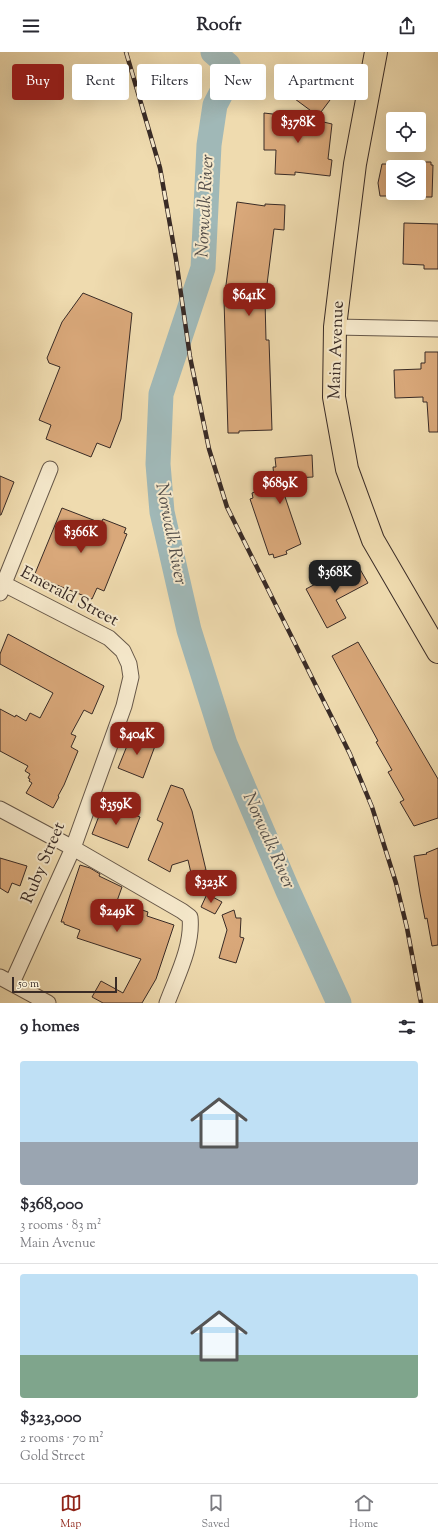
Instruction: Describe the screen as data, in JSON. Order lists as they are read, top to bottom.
{
  "streets": {
    "main road": ["Main Avenue"],
    "street": ["Emerald Street", "Ruby Street"]
  },
  "crossings": [
    ["Emerald Street", "Ruby Street"]
  ],
  "water": ["Norwalk River"],
  "scale_bar": "50 m",
  "page": {
    "header": "Roofr",
    "chip": [
      "Buy",
      "Rent",
      "Filters",
      "New",
      "Apartment"
    ],
    "price": [
      "$378K",
      "$641K",
      "$689K",
      "$366K",
      "$368K",
      "$404K",
      "$359K",
      "$323K",
      "$249K"
    ],
    "scale": "50 m",
    "heading": "9 homes",
    "list": [
      {
        "name": "$368,000",
        "note": "3 rooms · 83 m² · Main Avenue"
      },
      {
        "name": "$323,000",
        "note": "2 rooms · 70 m² · Gold Street"
      }
    ],
    "tabs": ["Map", "Saved", "Home"]
  }
}
